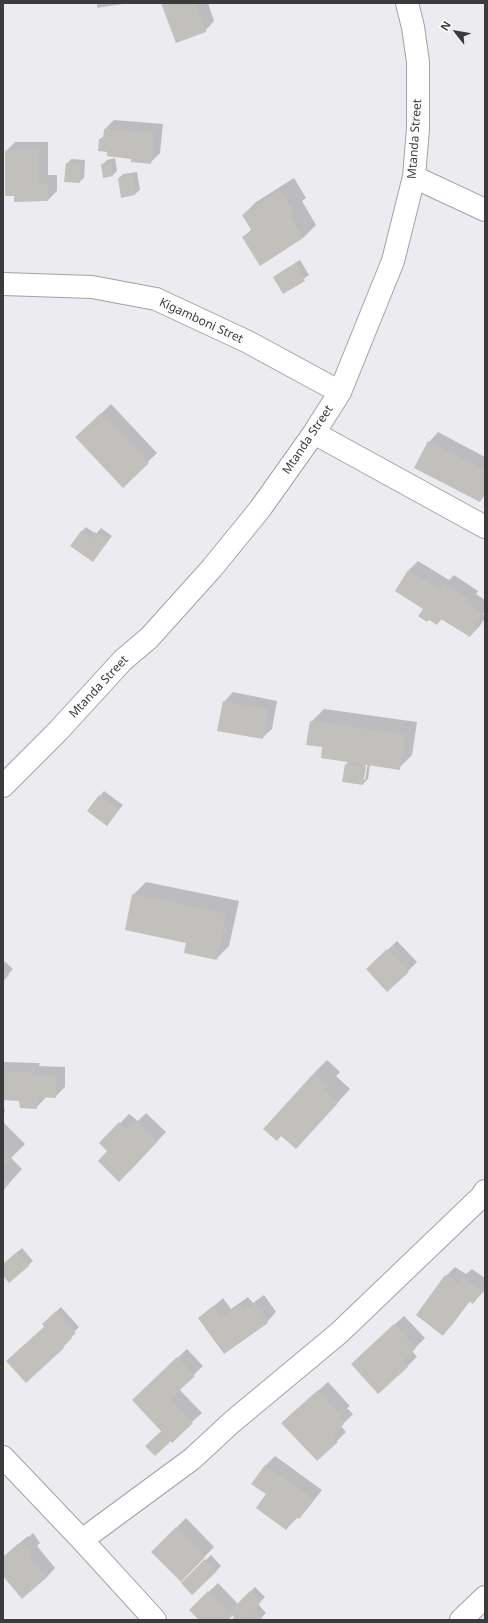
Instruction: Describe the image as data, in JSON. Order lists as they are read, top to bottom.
{
  "streets": {
    "street": ["Mtanda Street", "Kigamboni Stret"]
  },
  "crossings": [
    ["Mtanda Street", "Kigamboni Stret"]
  ],
  "north": "top left"
}
